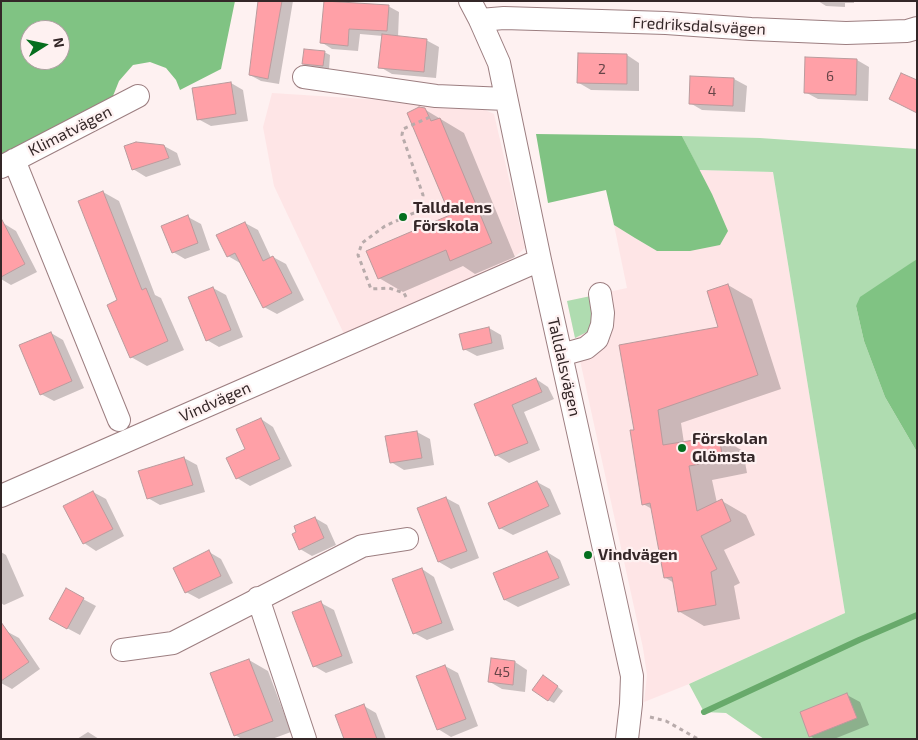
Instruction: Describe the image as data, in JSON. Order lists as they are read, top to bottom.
{
  "streets": {
    "street": [
      "Fredriksdalsvägen",
      "Klimatvägen",
      "Talldalsvägen",
      "Vindvägen"
    ]
  },
  "crossings": [
    ["Fredriksdalsvägen", "Talldalsvägen"],
    ["Talldalsvägen", "Vindvägen"]
  ],
  "places": ["Talldalens Förskola", "Förskolan Glömsta", "Vindvägen"],
  "house_numbers": [
    "2",
    "6",
    "4",
    "45"
  ],
  "north": "right"
}
